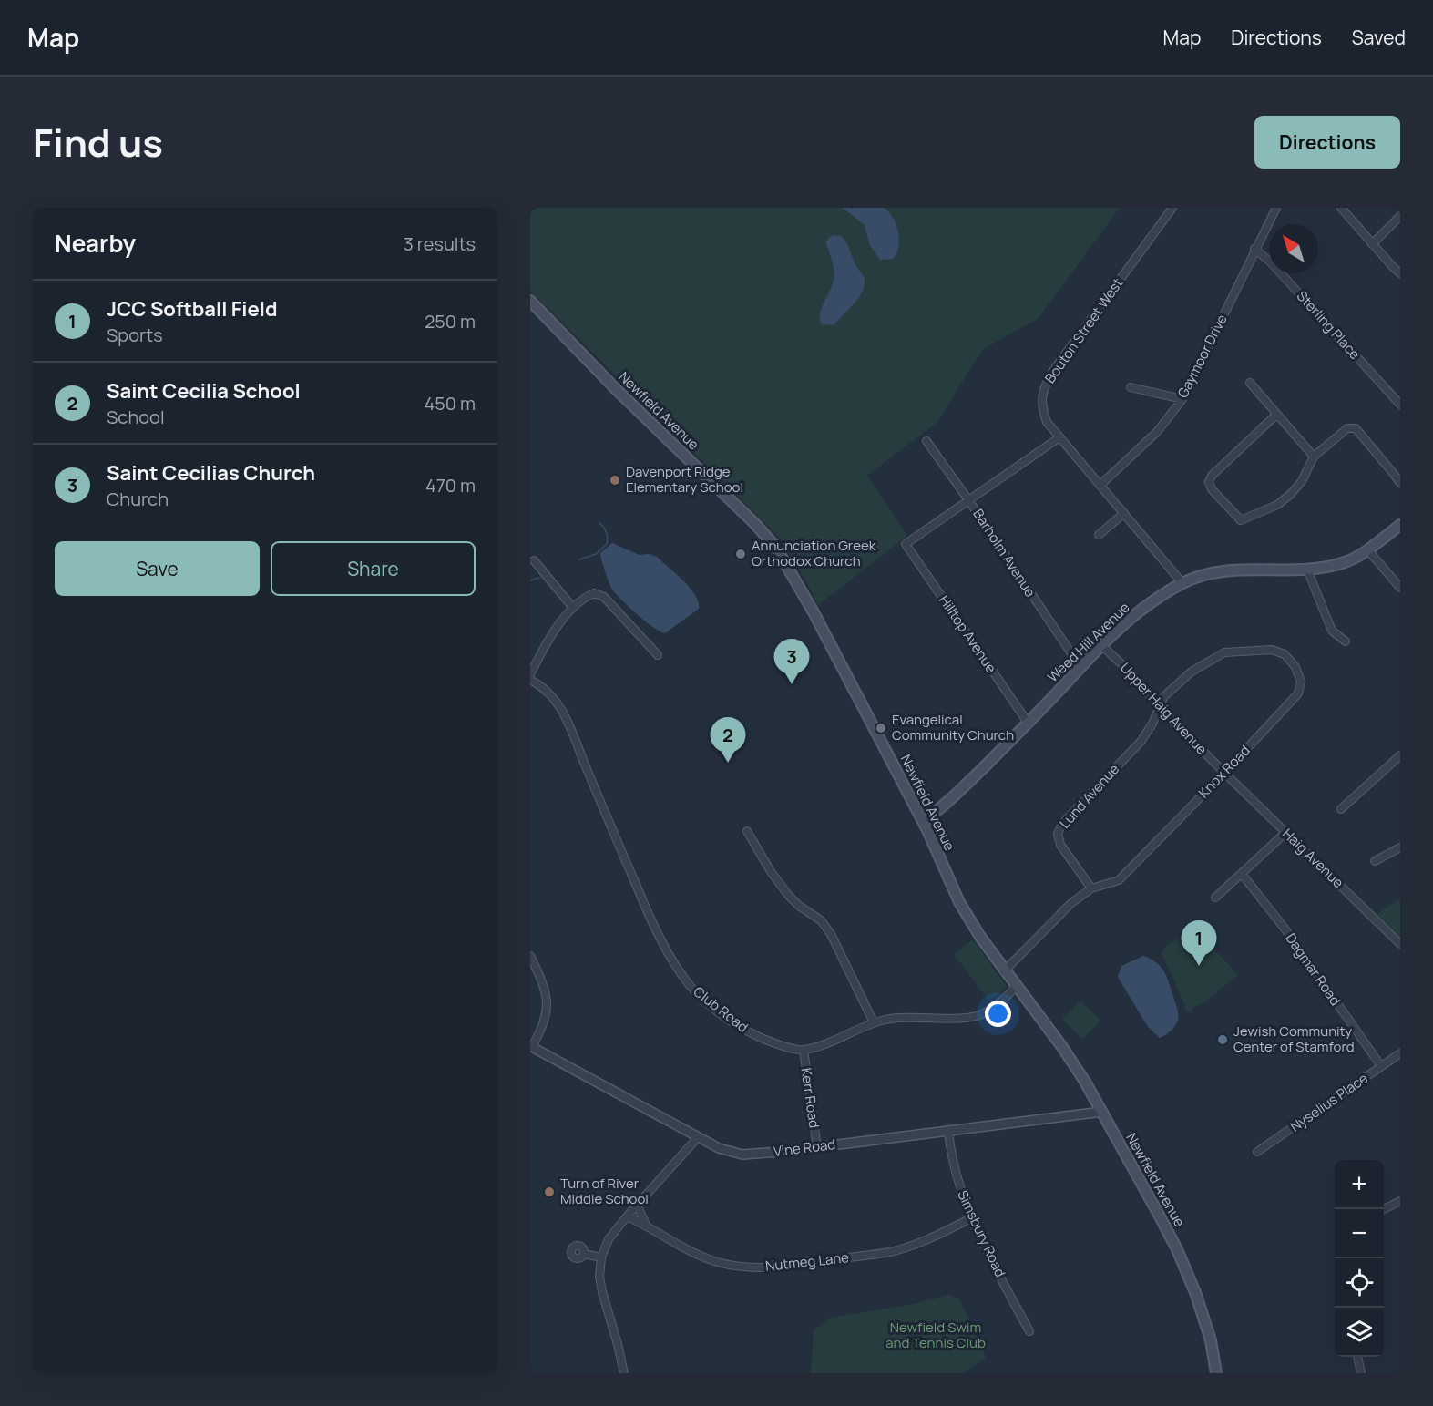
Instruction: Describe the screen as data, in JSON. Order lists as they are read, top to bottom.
{
  "streets": {
    "main road": ["Newfield Avenue", "Weed Hill Avenue"],
    "street": [
      "Sterling Place",
      "Bouton Street West",
      "Gaymoor Drive",
      "Barholm Avenue",
      "Hilltop Avenue",
      "Upper Haig Avenue",
      "Knox Road",
      "Lund Avenue",
      "Haig Avenue",
      "Dagmar Road",
      "Club Road",
      "Kerr Road",
      "Nyselius Place",
      "Vine Road",
      "Simsbury Road",
      "Nutmeg Lane"
    ]
  },
  "crossings": [
    ["Sterling Place", "Gaymoor Drive"],
    ["Bouton Street West", "Gaymoor Drive"],
    ["Bouton Street West", "Weed Hill Avenue"],
    ["Newfield Avenue", "Weed Hill Avenue"],
    ["Newfield Avenue", "Knox Road"],
    ["Newfield Avenue", "Vine Road"],
    ["Barholm Avenue", "Hilltop Avenue"],
    ["Barholm Avenue", "Weed Hill Avenue"],
    ["Hilltop Avenue", "Weed Hill Avenue"],
    ["Weed Hill Avenue", "Upper Haig Avenue"],
    ["Upper Haig Avenue", "Knox Road"],
    ["Upper Haig Avenue", "Lund Avenue"],
    ["Upper Haig Avenue", "Haig Avenue"],
    ["Knox Road", "Lund Avenue"],
    ["Knox Road", "Haig Avenue"],
    ["Dagmar Road", "Nyselius Place"],
    ["Club Road", "Kerr Road"],
    ["Kerr Road", "Vine Road"],
    ["Vine Road", "Simsbury Road"],
    ["Simsbury Road", "Nutmeg Lane"]
  ],
  "parks": ["Newfield Swim and Tennis Club"],
  "places": [
    "Davenport Ridge Elementary School",
    "Annunciation Greek Orthodox Church",
    "Evangelical Community Church",
    "Jewish Community Center of Stamford",
    "Turn of River Middle School"
  ],
  "north": "top left",
  "page": {
    "header": "Map",
    "nav": ["Map", "Directions", "Saved"],
    "title": "Find us",
    "buttons": [
      "Directions",
      ["Save", "Share"]
    ],
    "heading": ["Nearby", "3 results"],
    "list": [
      {
        "mark": "1",
        "name": "JCC Softball Field",
        "note": "Sports",
        "value": "250 m"
      },
      {
        "mark": "2",
        "name": "Saint Cecilia School",
        "note": "School",
        "value": "450 m"
      },
      {
        "mark": "3",
        "name": "Saint Cecilias Church",
        "note": "Church",
        "value": "470 m"
      }
    ],
    "pins": ["3", "2", "1"],
    "map_buttons": ["+", "−"]
  }
}
